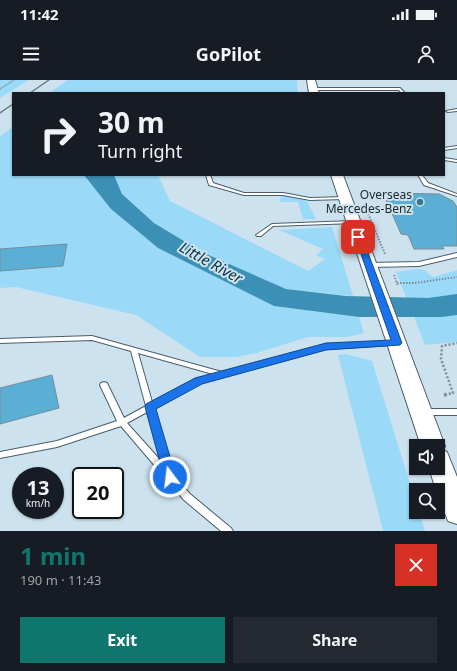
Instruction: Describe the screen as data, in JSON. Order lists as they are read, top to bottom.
{
  "water": ["Little River"],
  "places": ["Overseas Mercedes-Benz"],
  "page": {
    "status": "11:42",
    "header": "GoPilot",
    "turn": ["30 m", "Turn right"],
    "speed": "13 km/h",
    "limit": "20",
    "heading": ["1 min", "190 m · 11:43"],
    "buttons": ["Exit", "Share"]
  }
}
